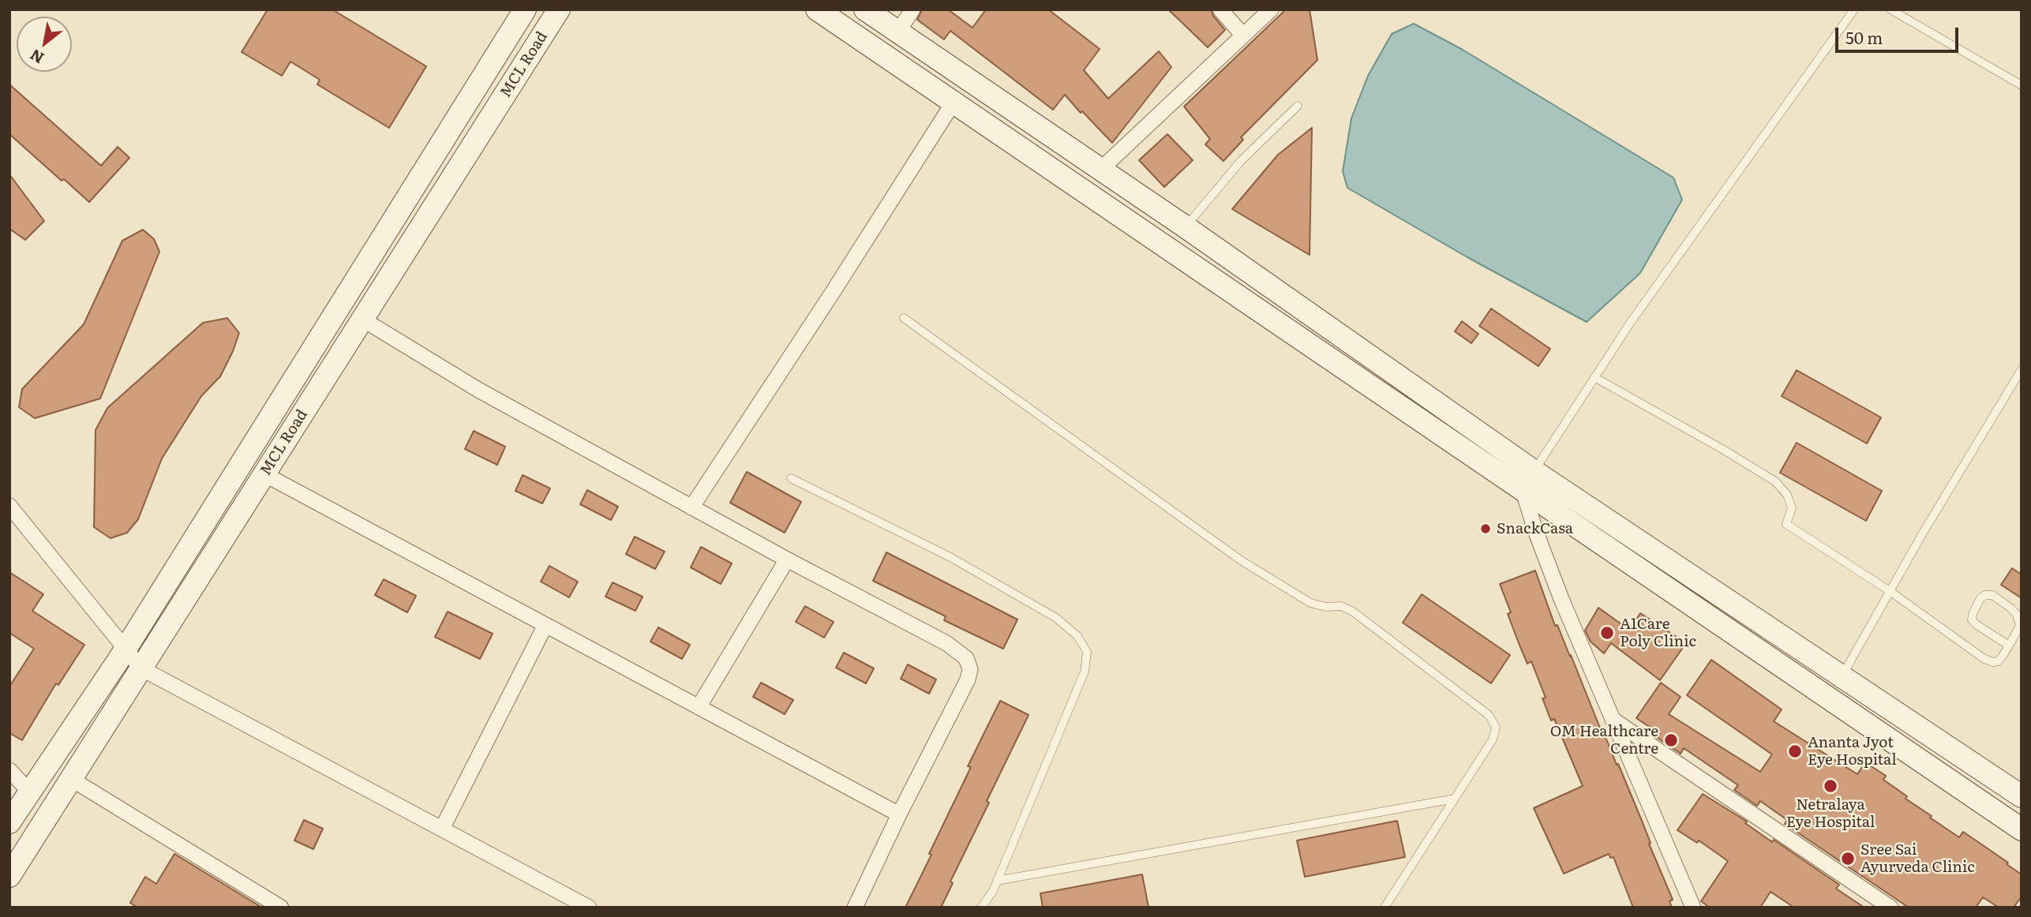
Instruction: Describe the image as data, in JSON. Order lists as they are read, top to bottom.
{
  "streets": {
    "main road": ["MCL Road"]
  },
  "places": [
    "SnackCasa",
    "A1Care Poly Clinic",
    "OM Healthcare Centre",
    "Ananta Jyot Eye Hospital",
    "Netralaya Eye Hospital",
    "Sree Sai Ayurveda Clinic"
  ],
  "scale_bar": "50 m",
  "north": "bottom left"
}
